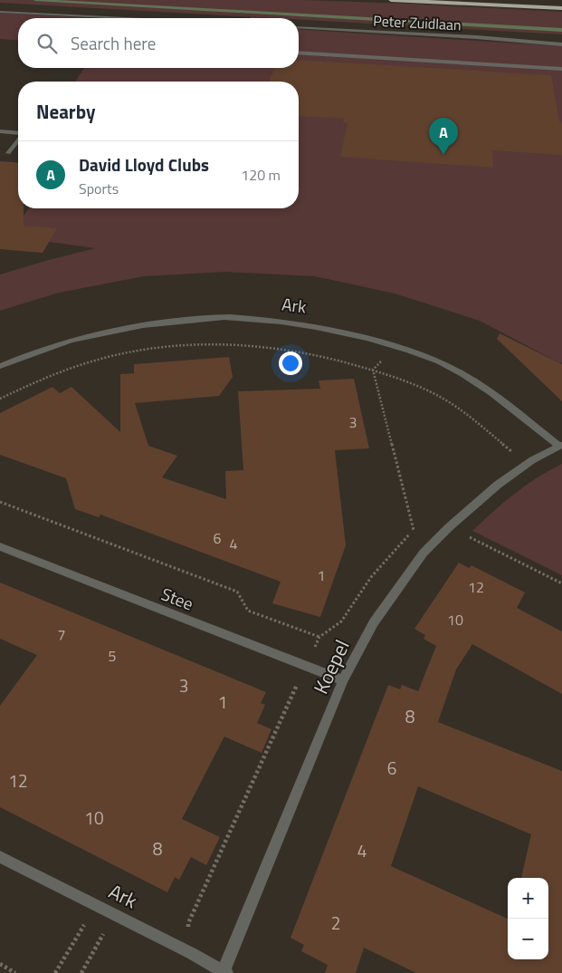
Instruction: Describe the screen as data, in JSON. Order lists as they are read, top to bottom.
{
  "streets": {
    "street": [
      "Peter Zuidlaan",
      "Ark",
      "Stee",
      "Koepel"
    ]
  },
  "crossings": [
    ["Ark", "Koepel"],
    ["Stee", "Koepel"]
  ],
  "house_numbers": [
    "3",
    "6",
    "4",
    "1",
    "12",
    "10",
    "7",
    "5",
    "3",
    "1",
    "8",
    "6",
    "12",
    "10",
    "8",
    "4",
    "2"
  ],
  "page": {
    "search": "Search here",
    "heading": "Nearby",
    "pins": "A",
    "list": [
      {
        "mark": "A",
        "name": "David Lloyd Clubs",
        "note": "Sports",
        "value": "120 m"
      }
    ],
    "map_buttons": ["+", "−"]
  }
}
